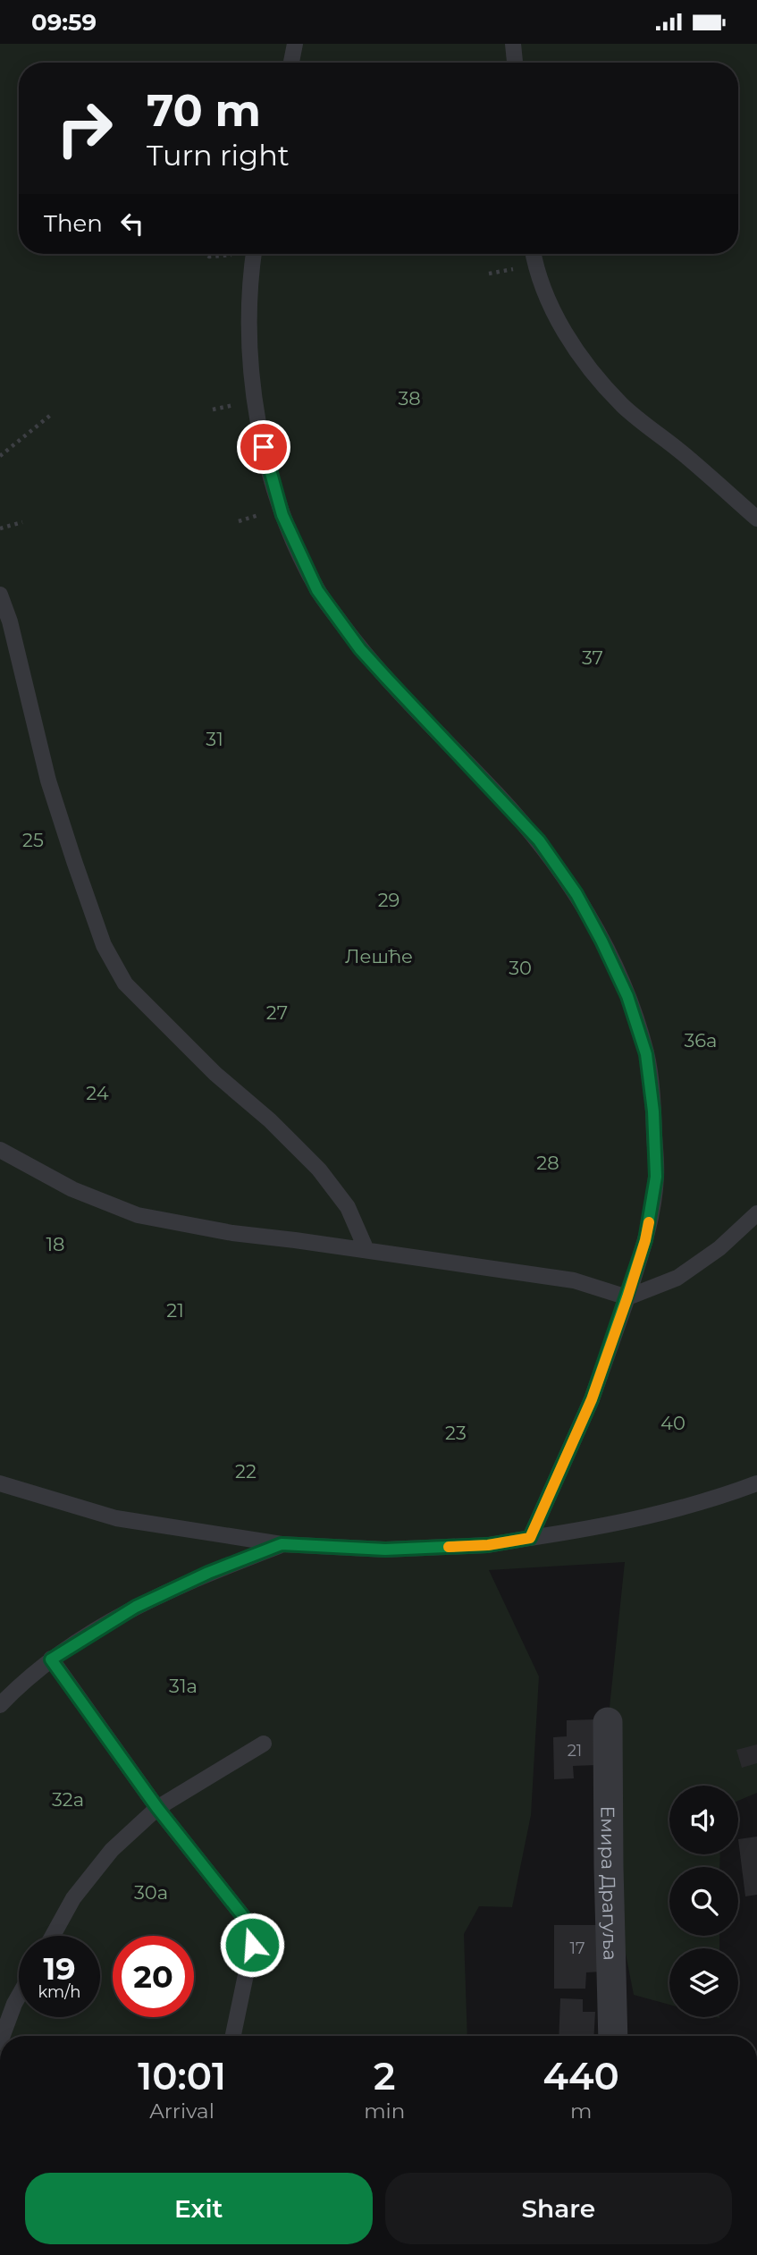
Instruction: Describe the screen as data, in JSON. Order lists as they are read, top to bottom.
{
  "streets": {
    "street": ["Емира Драгуља"]
  },
  "parks": [
    "38",
    "37",
    "31",
    "25",
    "29",
    "Лешће",
    "30",
    "27",
    "36a",
    "24",
    "28",
    "18",
    "21",
    "40",
    "23",
    "22",
    "31a",
    "32a",
    "30a"
  ],
  "house_numbers": ["21", "17"],
  "page": {
    "status": "09:59",
    "turn": ["70 m", "Turn right"],
    "then": "Then",
    "speed": "19 km/h",
    "limit": "20",
    "eta": [
      "10:01",
      "Arrival",
      "2",
      "min",
      "440",
      "m"
    ],
    "buttons": ["Exit", "Share"]
  }
}
